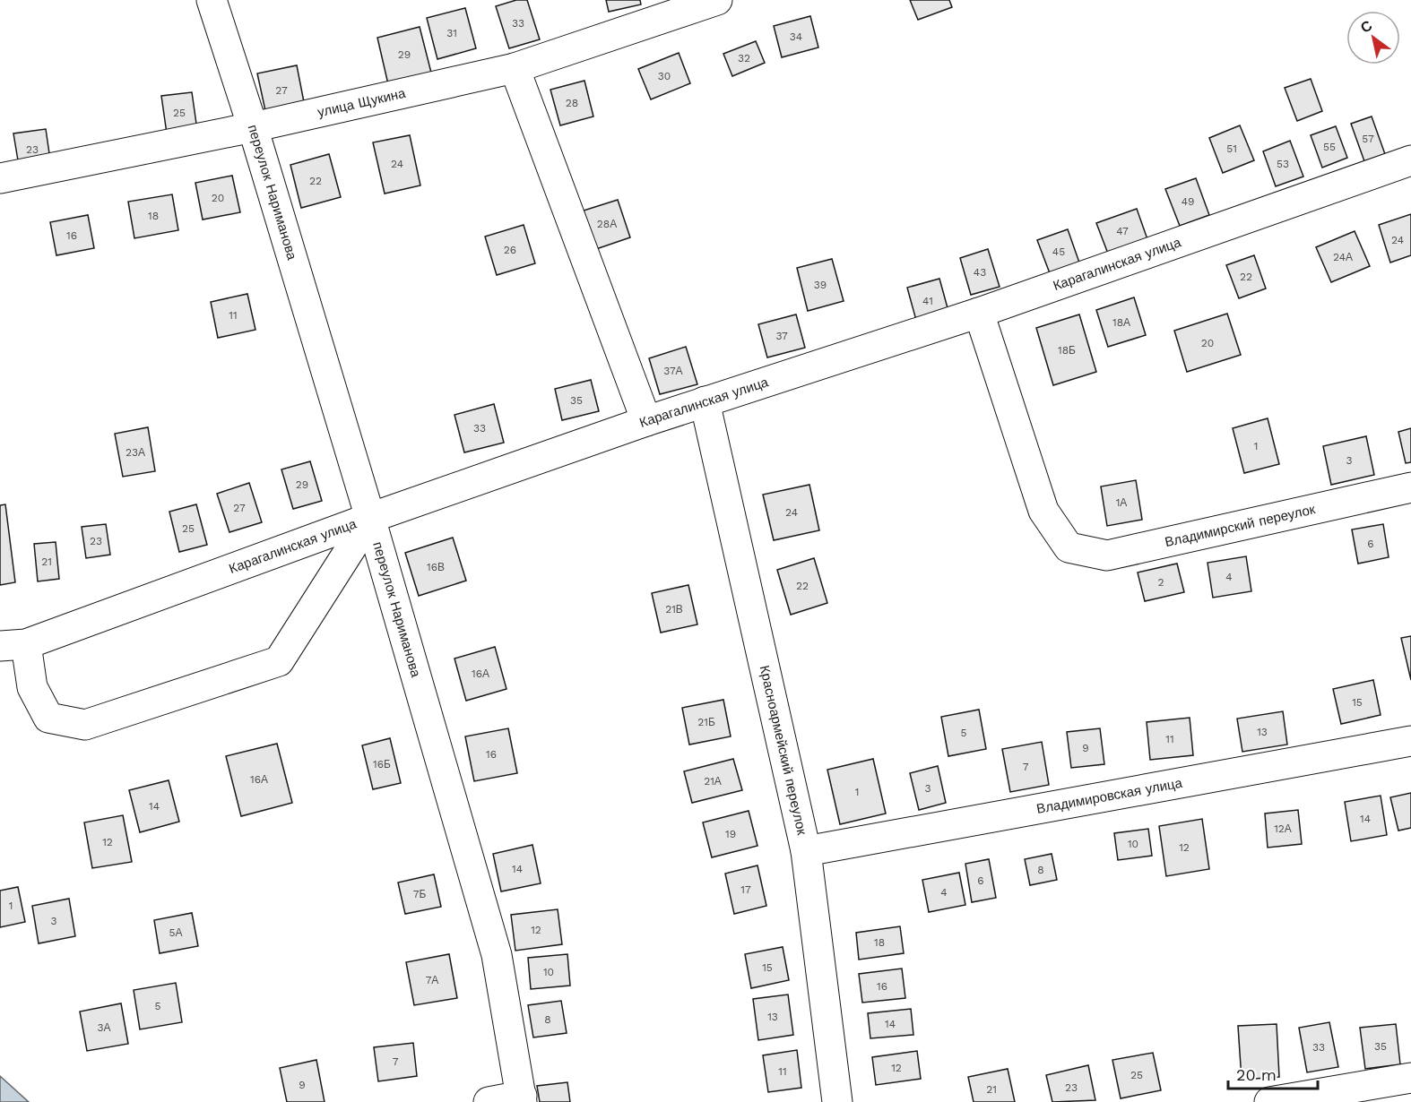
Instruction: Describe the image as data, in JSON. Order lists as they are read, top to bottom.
{
  "streets": {
    "street": [
      "улица Щукина",
      "переулок Нариманова",
      "Карагалинская улица",
      "Владимирский переулок",
      "Красноармейский переулок",
      "Владимировская улица"
    ]
  },
  "crossings": [
    ["улица Щукина", "переулок Нариманова"],
    ["переулок Нариманова", "Карагалинская улица"],
    ["Карагалинская улица", "Владимирский переулок"],
    ["Карагалинская улица", "Красноармейский переулок"],
    ["Красноармейский переулок", "Владимировская улица"]
  ],
  "house_numbers": [
    "33",
    "31",
    "34",
    "29",
    "32",
    "30",
    "27",
    "28",
    "25",
    "57",
    "55",
    "51",
    "23",
    "24",
    "53",
    "22",
    "20",
    "49",
    "18",
    "28А",
    "47",
    "16",
    "24",
    "26",
    "45",
    "24А",
    "43",
    "22",
    "39",
    "41",
    "11",
    "18А",
    "37",
    "20",
    "18Б",
    "37А",
    "35",
    "33",
    "1",
    "23А",
    "3",
    "29",
    "1А",
    "27",
    "24",
    "25",
    "23",
    "6",
    "21",
    "16В",
    "4",
    "2",
    "22",
    "21В",
    "16А",
    "15",
    "21Б",
    "13",
    "5",
    "11",
    "9",
    "16",
    "16Б",
    "7",
    "16А",
    "21А",
    "3",
    "1",
    "14",
    "14",
    "12А",
    "19",
    "12",
    "10",
    "12",
    "14",
    "8",
    "6",
    "17",
    "4",
    "7Б",
    "1",
    "3",
    "12",
    "5А",
    "18",
    "15",
    "10",
    "7А",
    "16",
    "5",
    "13",
    "8",
    "14",
    "3А",
    "35",
    "33",
    "7",
    "12",
    "11",
    "25",
    "9",
    "23",
    "21"
  ],
  "scale_bar": "20 m",
  "north": "top left"
}
